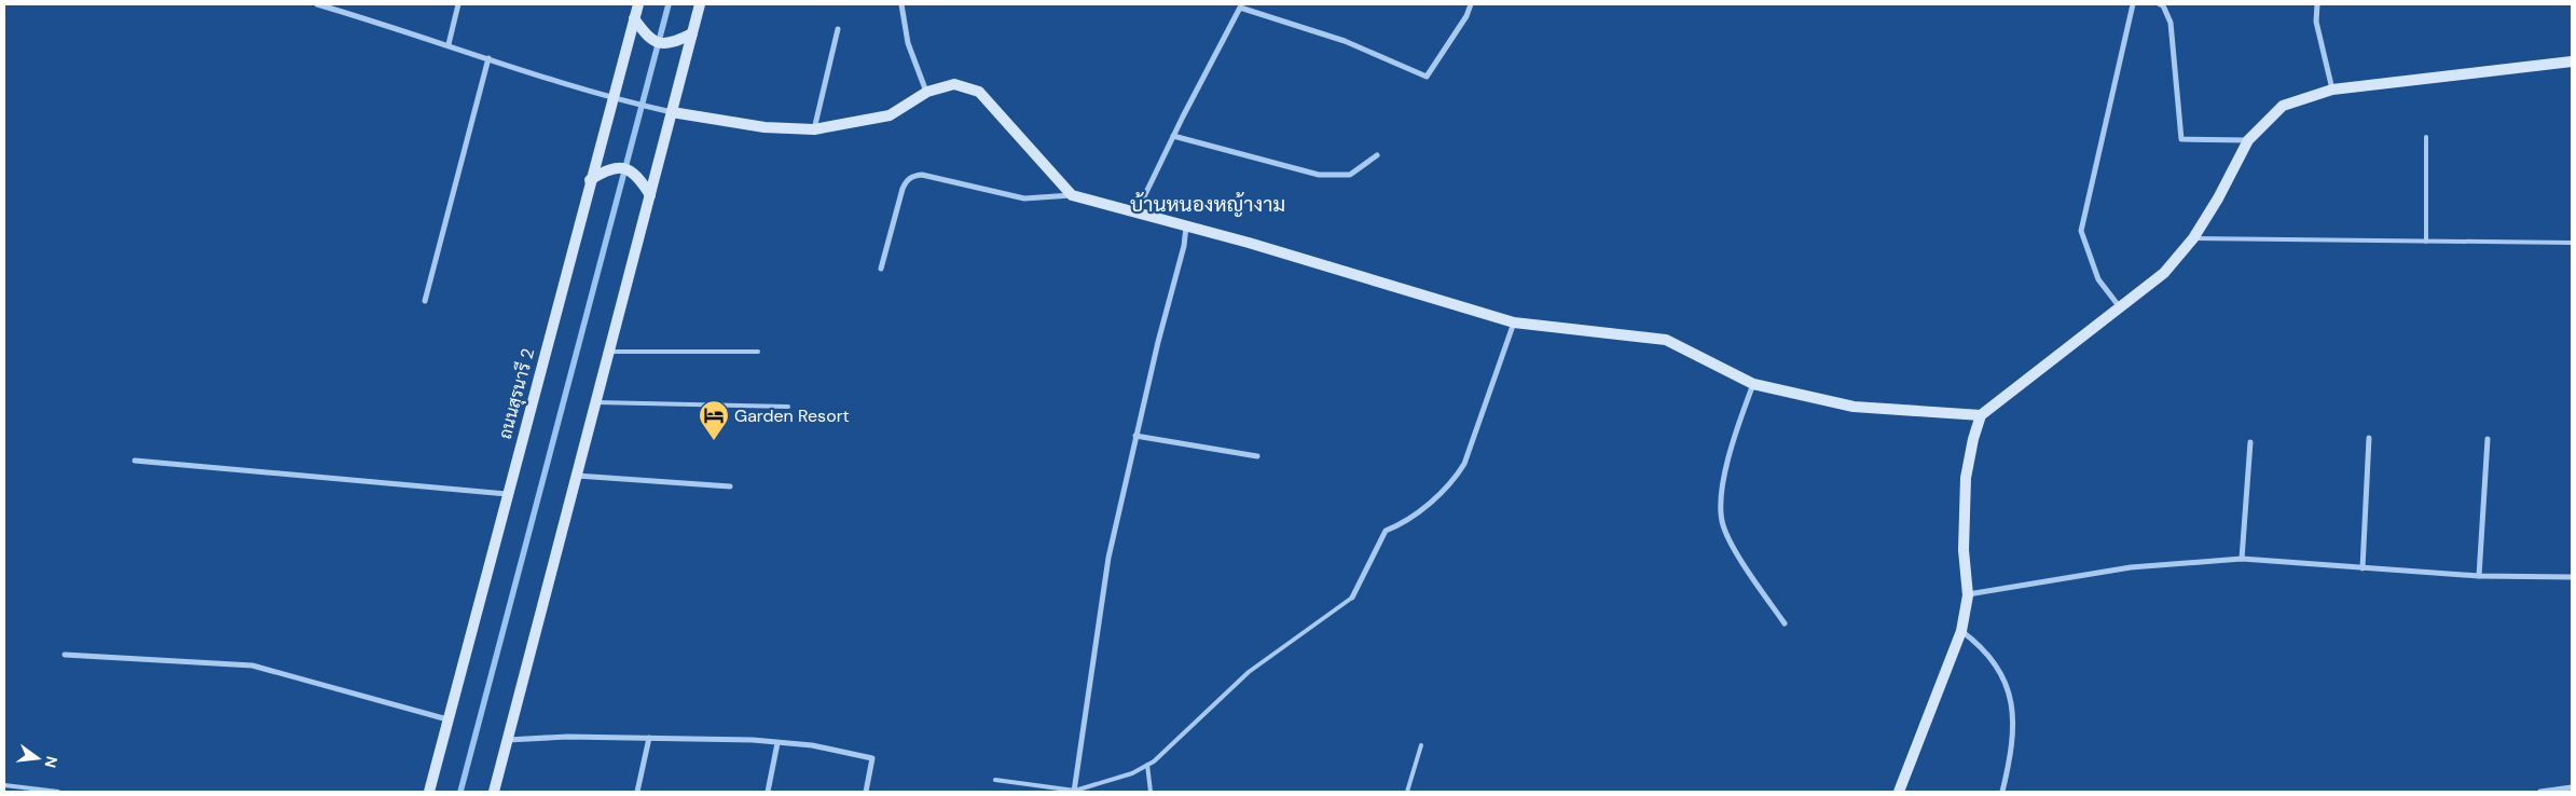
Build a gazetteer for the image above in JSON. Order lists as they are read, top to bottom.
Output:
{
  "streets": {
    "street": ["ถนนสุรนารี 2"]
  },
  "districts": ["บ้านหนองหญ้างาม"],
  "places": {
    "hotel": ["Garden Resort"]
  },
  "north": "right"
}
